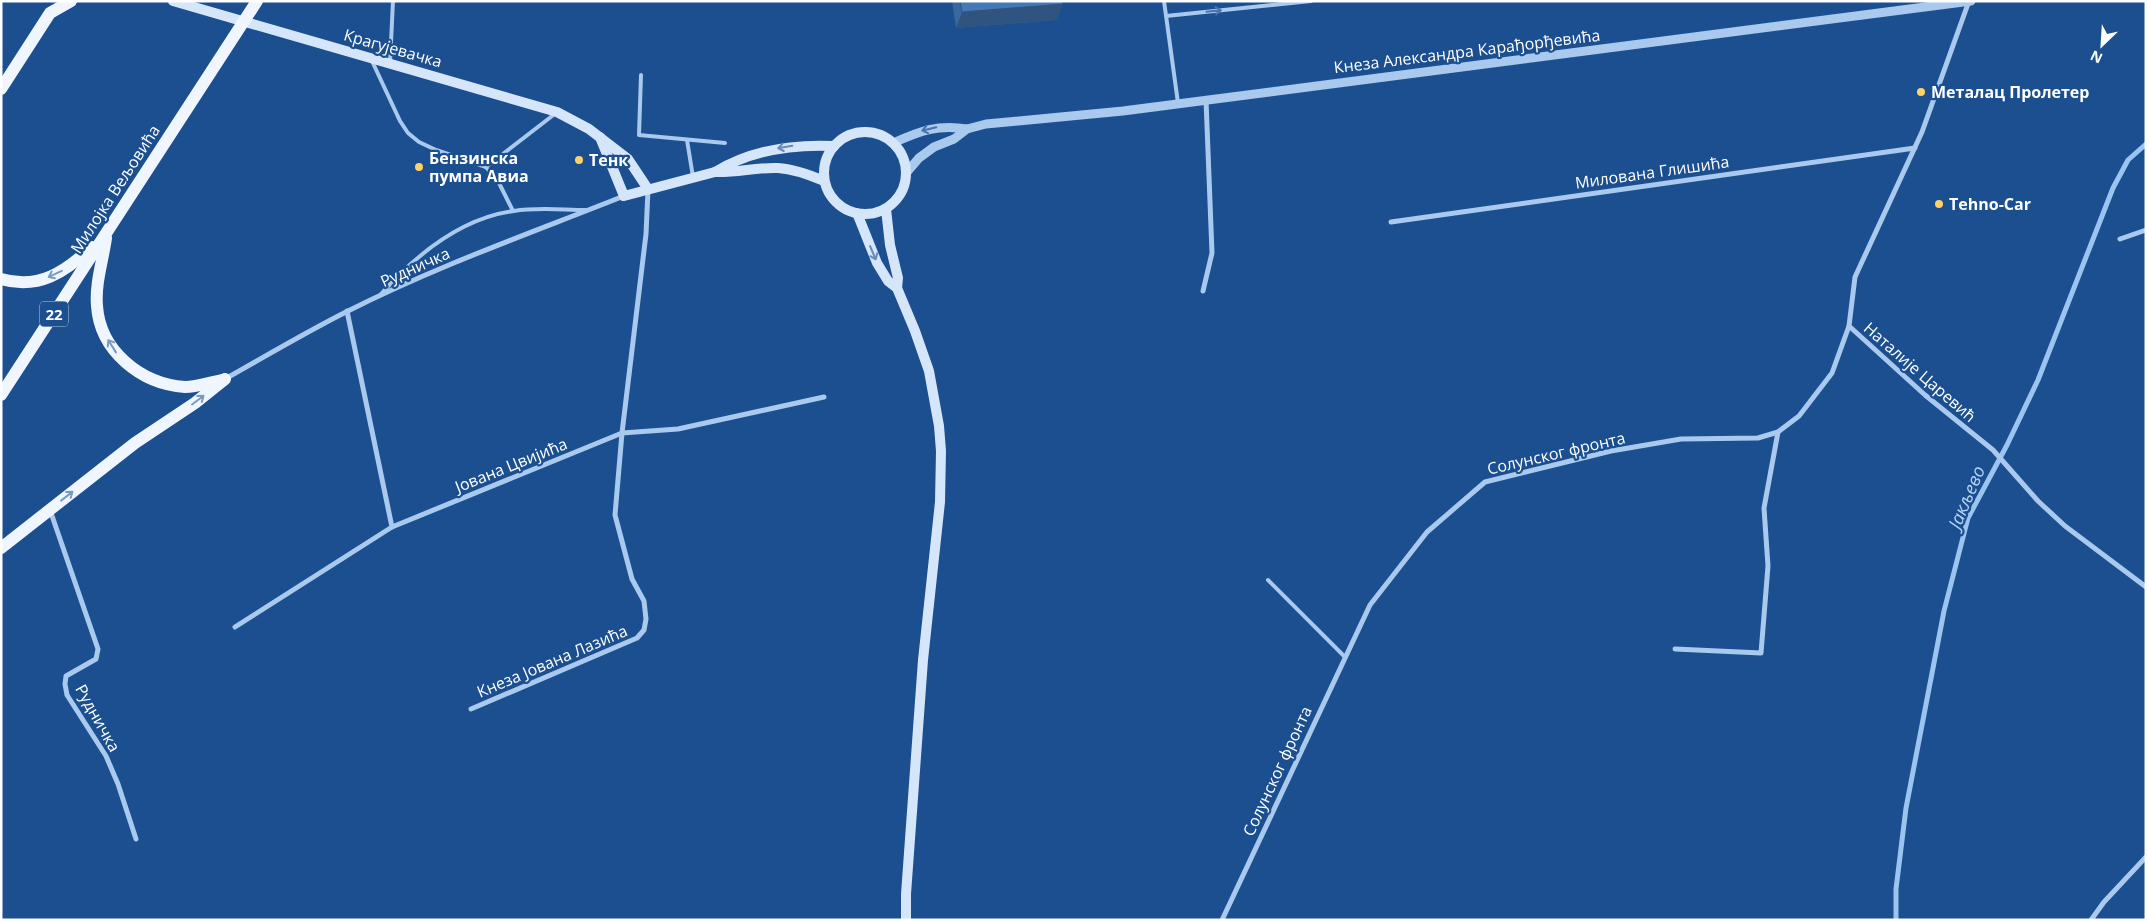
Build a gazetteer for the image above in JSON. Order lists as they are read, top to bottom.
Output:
{
  "streets": {
    "main road": ["Крагујевачка", "Милојка Вељовића", "22"],
    "street": [
      "Кнеза Александра Карађорђевића",
      "Милована Глишића",
      "Рудничка",
      "Наталије Царевић",
      "Солунског фронта",
      "Јована Цвијића",
      "Кнеза Јована Лазића"
    ]
  },
  "crossings": [
    ["Крагујевачка", "Кнеза Јована Лазића"],
    ["Кнеза Александра Карађорђевића", "Наталије Царевић"],
    ["Милована Глишића", "Наталије Царевић"],
    ["Наталије Царевић", "Солунског фронта"],
    ["Јована Цвијића", "Кнеза Јована Лазића"]
  ],
  "water": ["Јакљево"],
  "places": [
    "Металац Пролетер",
    "Тенк",
    "Бензинска пумпа Авиа",
    "Tehno-Car"
  ],
  "north": "bottom left"
}
